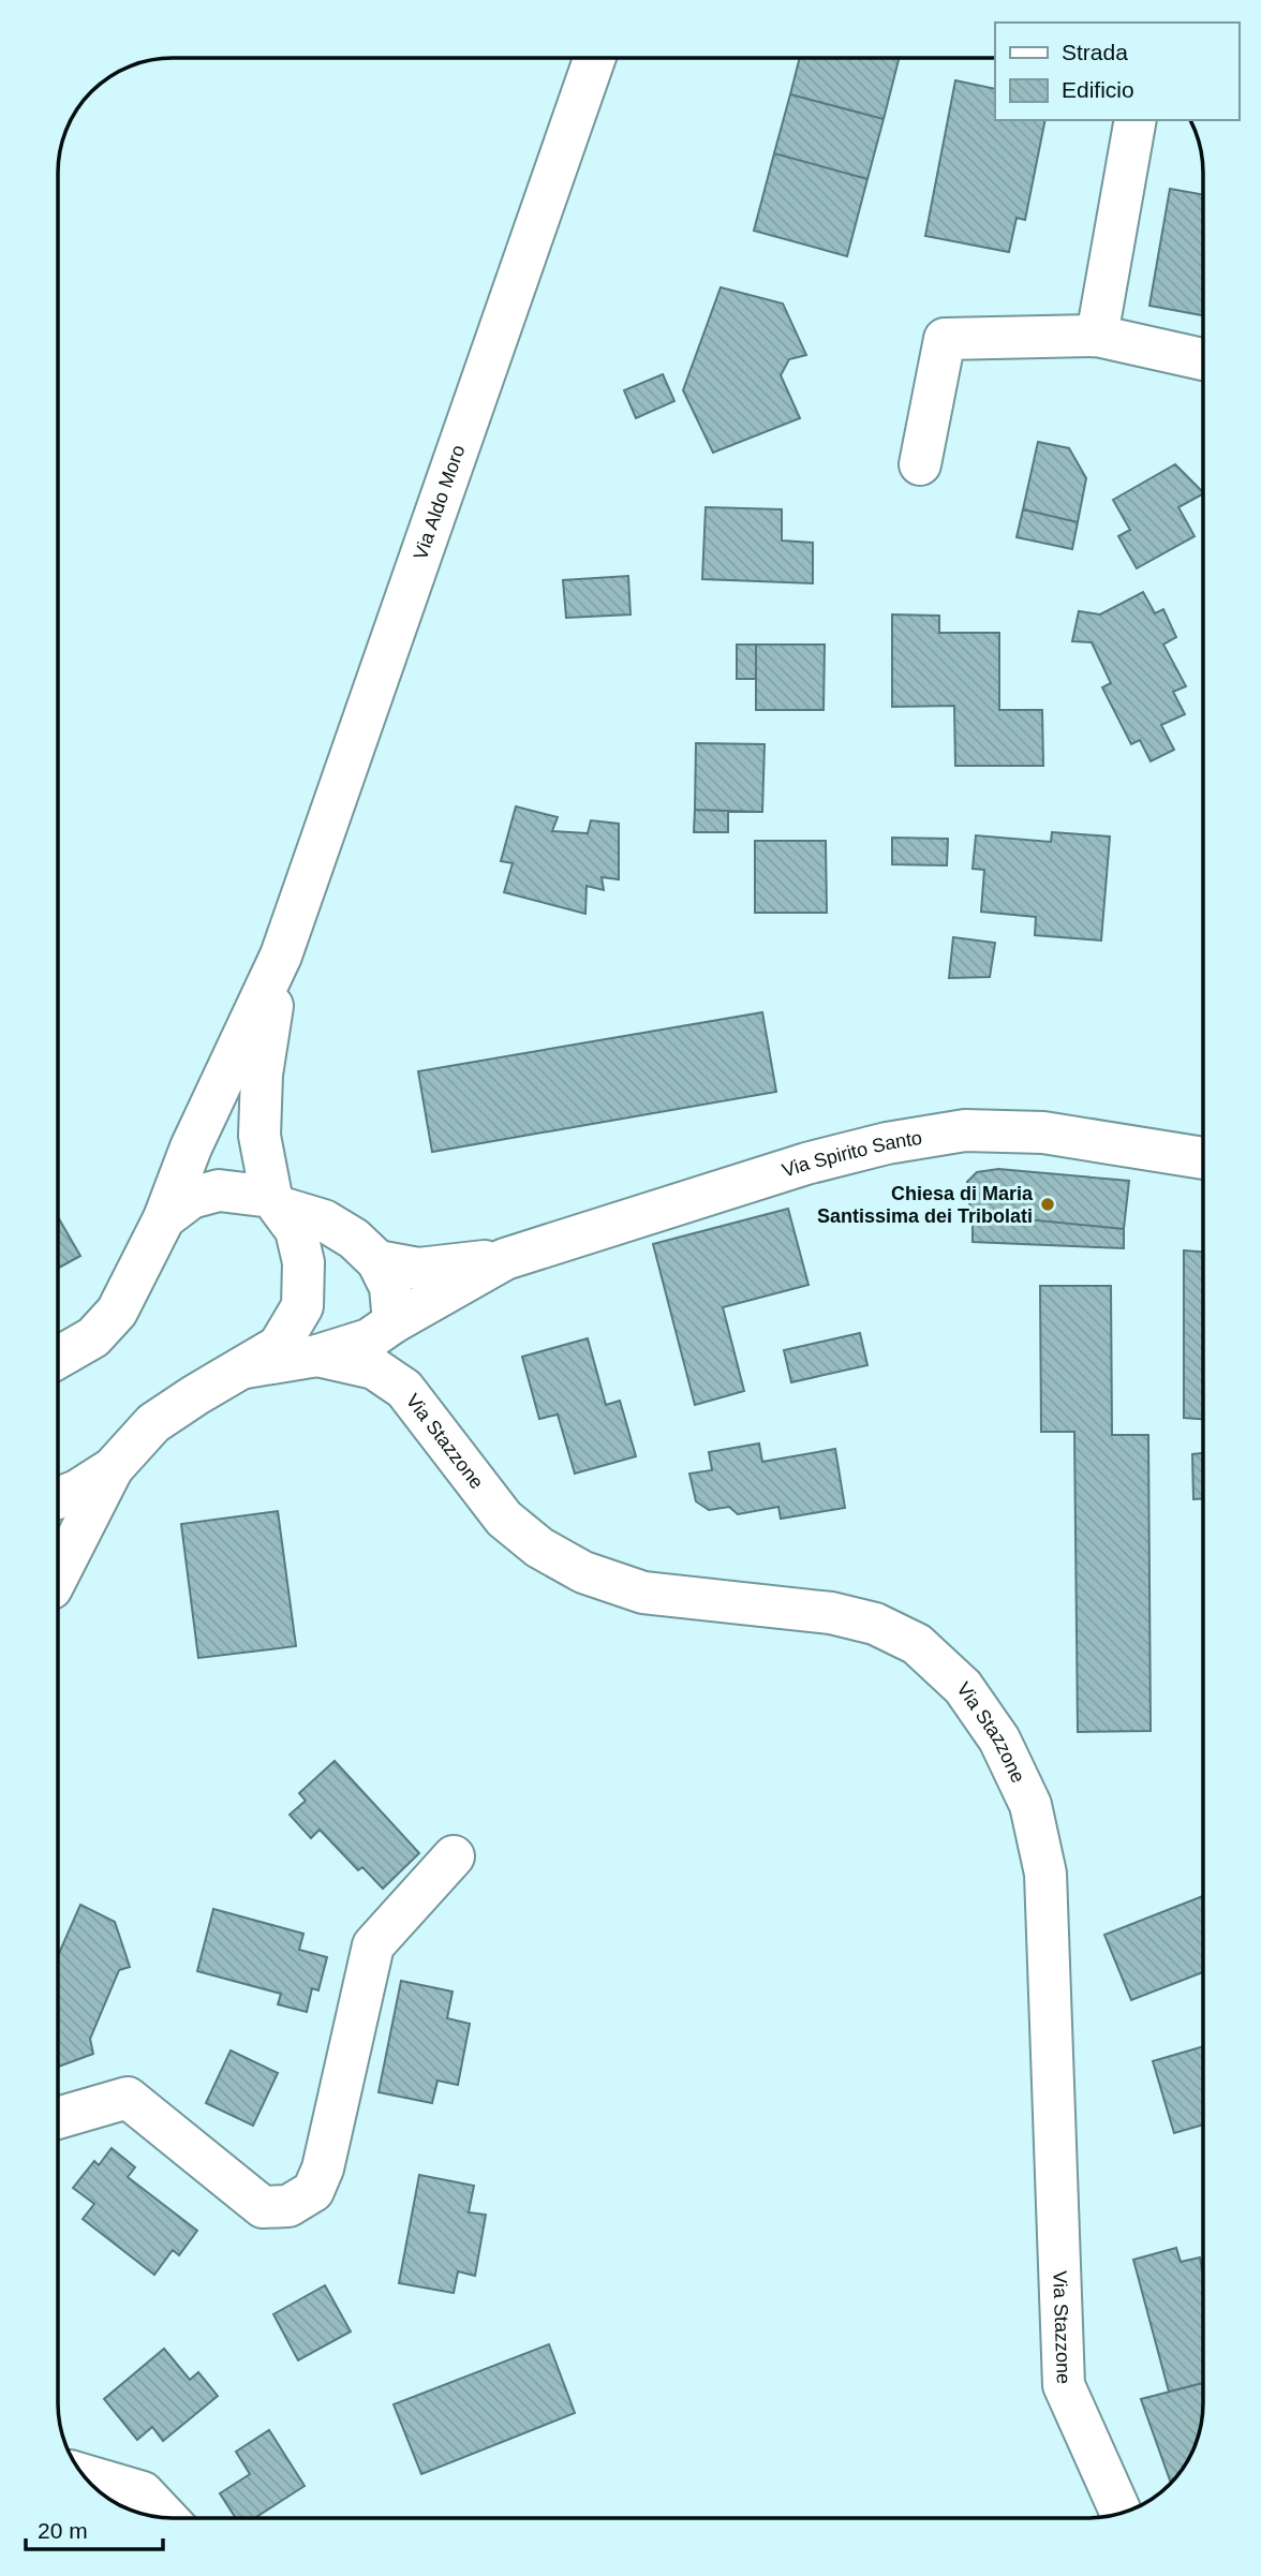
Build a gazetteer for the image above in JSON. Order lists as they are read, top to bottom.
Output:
{
  "streets": {
    "street": ["Via Aldo Moro", "Via Spirito Santo", "Via Stazzone"]
  },
  "places": ["Chiesa di Maria Santissima dei Tribolati"],
  "legend": ["Strada", "Edificio"],
  "scale_bar": "20 m"
}
